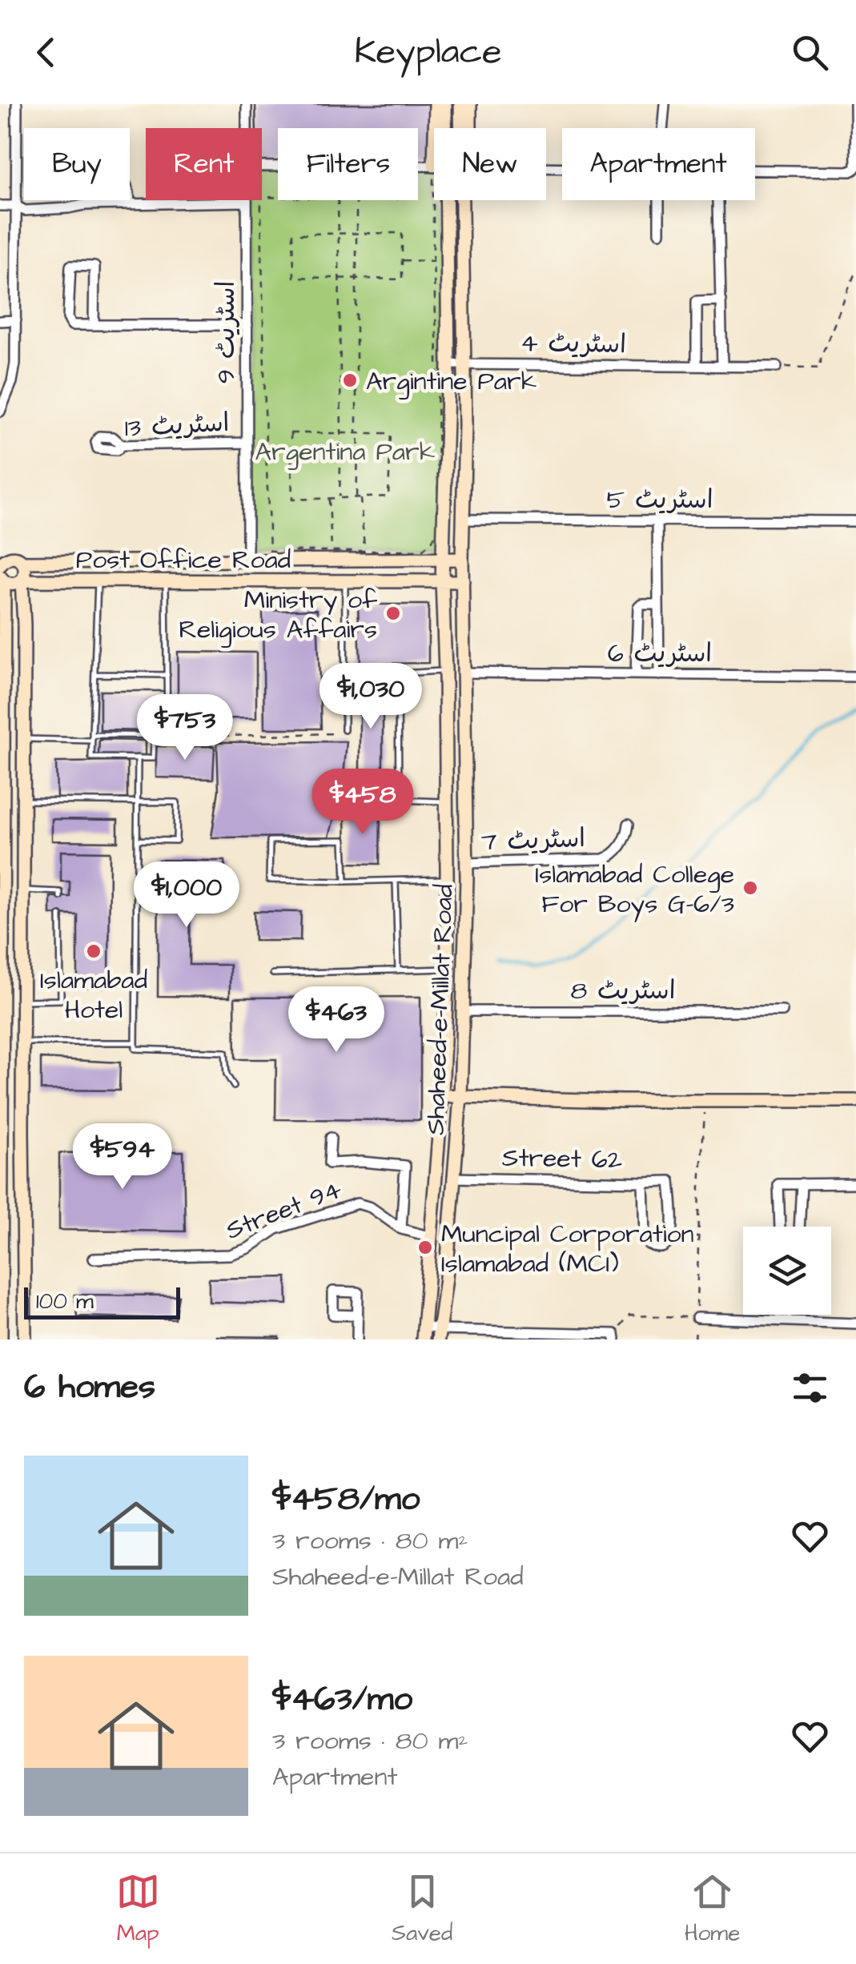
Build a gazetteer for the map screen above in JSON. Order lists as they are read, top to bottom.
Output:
{
  "streets": {
    "street": [
      "اسٹریٹ 9",
      "اسٹریٹ 4",
      "اسٹریٹ 13",
      "اسٹریٹ 5",
      "Post Office Road",
      "اسٹریٹ 6",
      "اسٹریٹ 7",
      "اسٹریٹ 8",
      "Shaheed-e-Millat Road",
      "Street 62",
      "Street 94"
    ]
  },
  "crossings": [
    ["اسٹریٹ 9", "اسٹریٹ 13"],
    ["اسٹریٹ 9", "Post Office Road"],
    ["اسٹریٹ 4", "Shaheed-e-Millat Road"],
    ["اسٹریٹ 5", "Shaheed-e-Millat Road"],
    ["Post Office Road", "Shaheed-e-Millat Road"],
    ["اسٹریٹ 6", "Shaheed-e-Millat Road"],
    ["اسٹریٹ 7", "Shaheed-e-Millat Road"],
    ["اسٹریٹ 8", "Shaheed-e-Millat Road"],
    ["Shaheed-e-Millat Road", "Street 62"],
    ["Shaheed-e-Millat Road", "Street 94"]
  ],
  "parks": ["Argentina Park"],
  "places": [
    "Argintine Park",
    "Ministry of Religious Affairs",
    "Islamabad College For Boys G-6/3",
    "Islamabad Hotel",
    "Muncipal Corporation Islamabad (MCI)"
  ],
  "scale_bar": "100 m",
  "page": {
    "header": "Keyplace",
    "chip": [
      "Buy",
      "Rent",
      "Filters",
      "New",
      "Apartment"
    ],
    "price": [
      "$1,030",
      "$753",
      "$458",
      "$1,000",
      "$463",
      "$594"
    ],
    "scale": "100 m",
    "heading": "6 homes",
    "list": [
      {
        "name": "$458/mo",
        "note": "3 rooms · 80 m² · Shaheed-e-Millat Road"
      },
      {
        "name": "$463/mo",
        "note": "3 rooms · 80 m² · Apartment"
      }
    ],
    "tabs": ["Map", "Saved", "Home"]
  }
}
